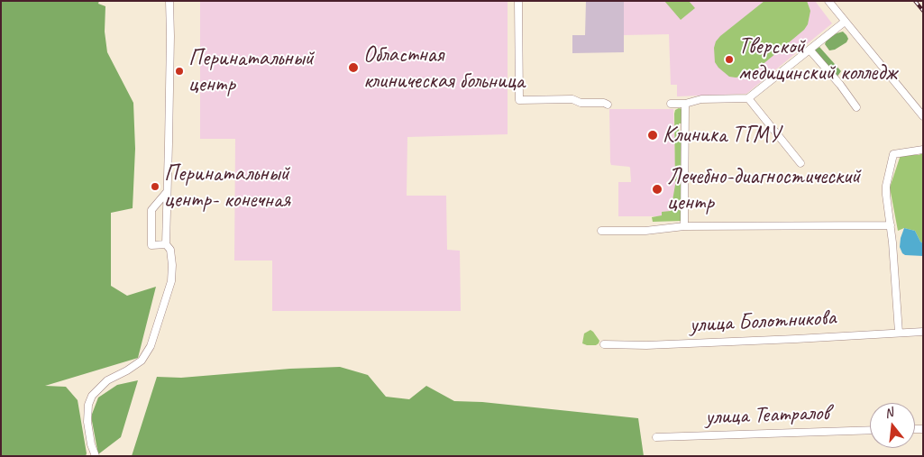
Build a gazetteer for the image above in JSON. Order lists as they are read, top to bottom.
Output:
{
  "streets": {
    "street": ["улица Болотникова", "улица Театралов"]
  },
  "places": [
    "Тверской медицинский колледж",
    "Областная клиническая больница",
    "Перинатальный центр",
    "Клиника ТГМУ",
    "Перинатальный центр- конечная",
    "Лечебно-диагностический центр"
  ],
  "north": "top"
}
